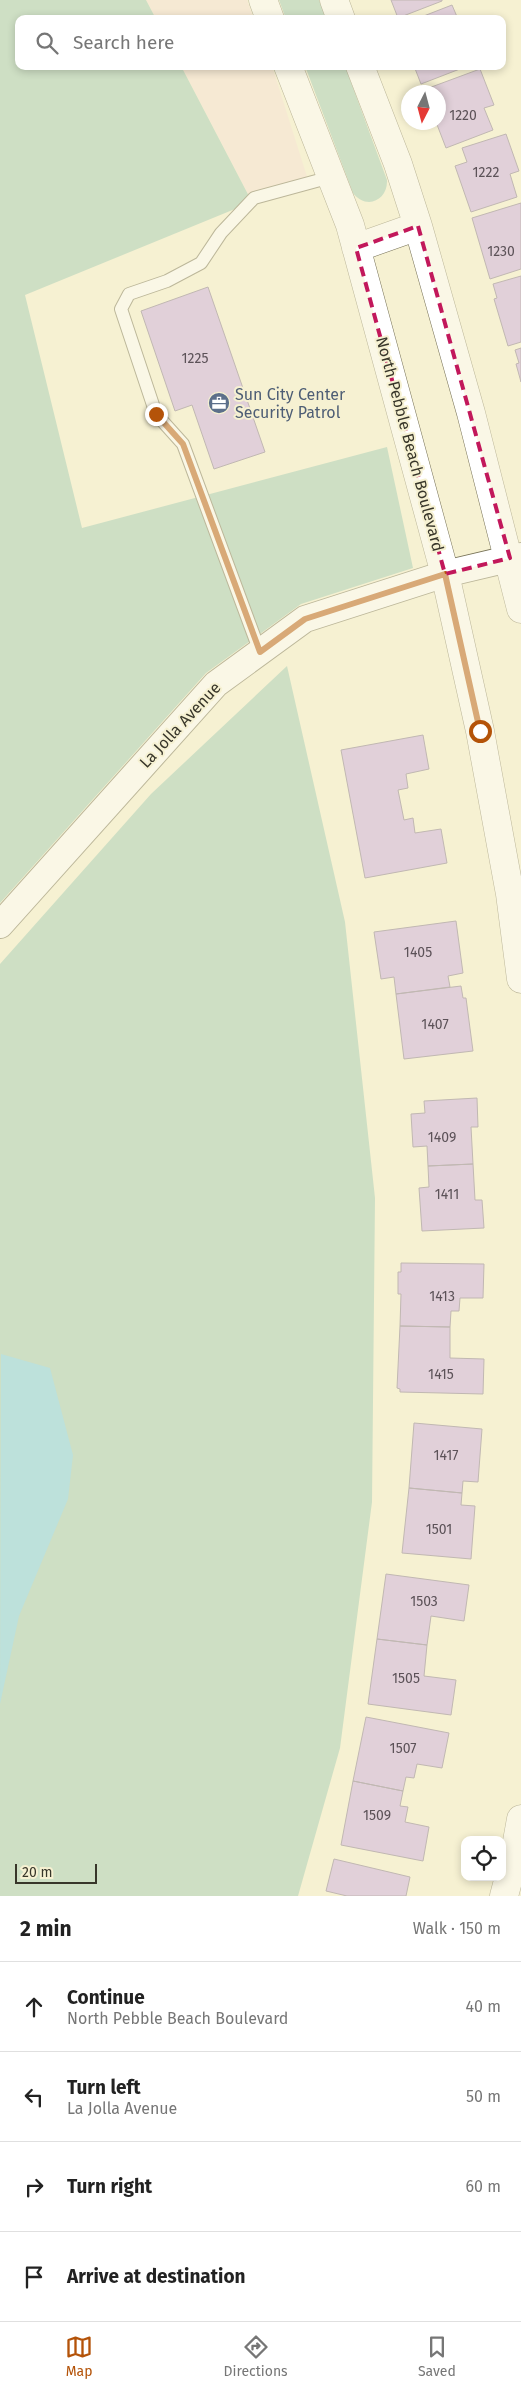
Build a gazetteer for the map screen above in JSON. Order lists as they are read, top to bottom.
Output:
{
  "streets": {
    "street": ["North Pebble Beach Boulevard", "La Jolla Avenue"]
  },
  "crossings": [
    ["North Pebble Beach Boulevard", "La Jolla Avenue"]
  ],
  "places": {
    "office": ["Sun City Center Security Patrol"]
  },
  "house_numbers": [
    "1220",
    "1222",
    "1230",
    "1225",
    "1405",
    "1407",
    "1409",
    "1411",
    "1413",
    "1415",
    "1417",
    "1501",
    "1503",
    "1505",
    "1507",
    "1509"
  ],
  "scale_bar": "20 m",
  "north": "bottom",
  "page": {
    "search": "Search here",
    "scale": "20 m",
    "heading": ["2 min", "Walk · 150 m"],
    "list": [
      ["Continue", "North Pebble Beach Boulevard", "40 m"],
      ["Turn left", "La Jolla Avenue", "50 m"],
      ["Turn right", "60 m"],
      "Arrive at destination"
    ],
    "nav": ["Map", "Directions", "Saved"]
  }
}
